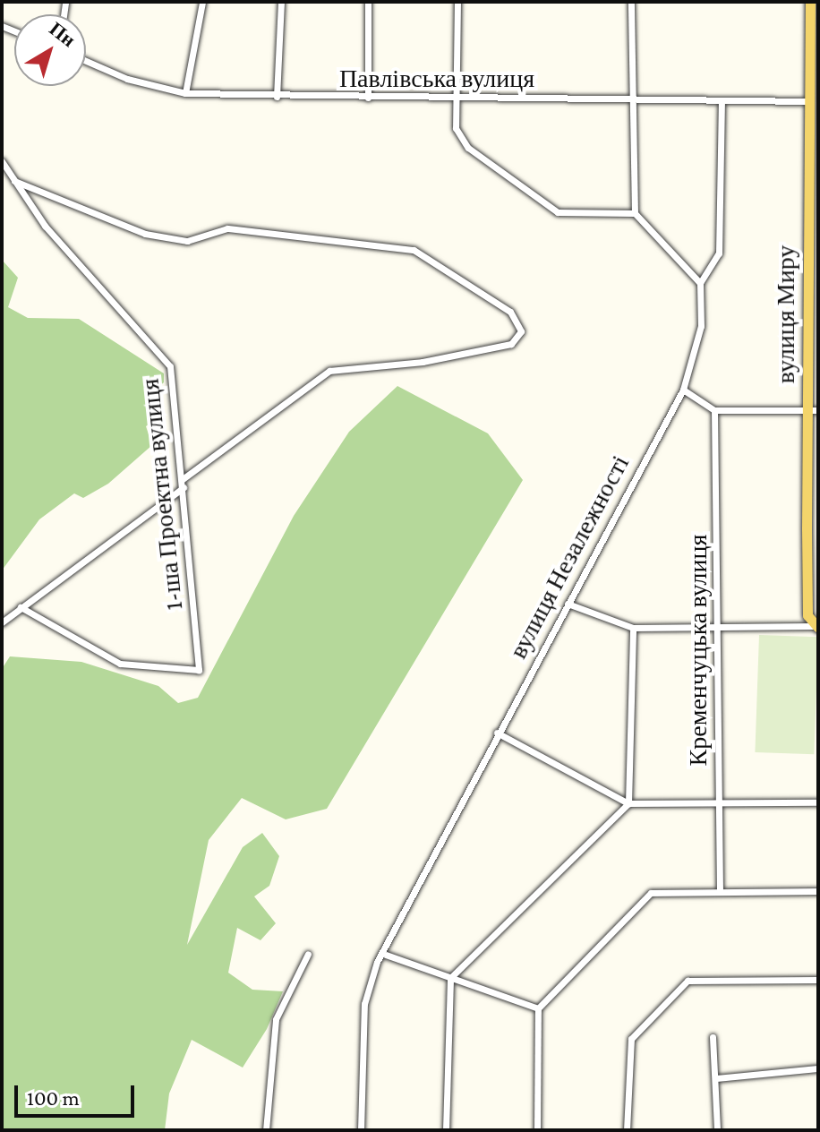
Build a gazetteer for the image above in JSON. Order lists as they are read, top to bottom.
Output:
{
  "streets": {
    "main road": ["вулиця Миру"],
    "street": [
      "Павлівська вулиця",
      "1-ша Проектна вулиця",
      "вулиця Незалежності",
      "Кременчуцька вулиця"
    ]
  },
  "crossings": [
    ["Павлівська вулиця", "вулиця Миру"]
  ],
  "scale_bar": "100 m",
  "north": "top right"
}
